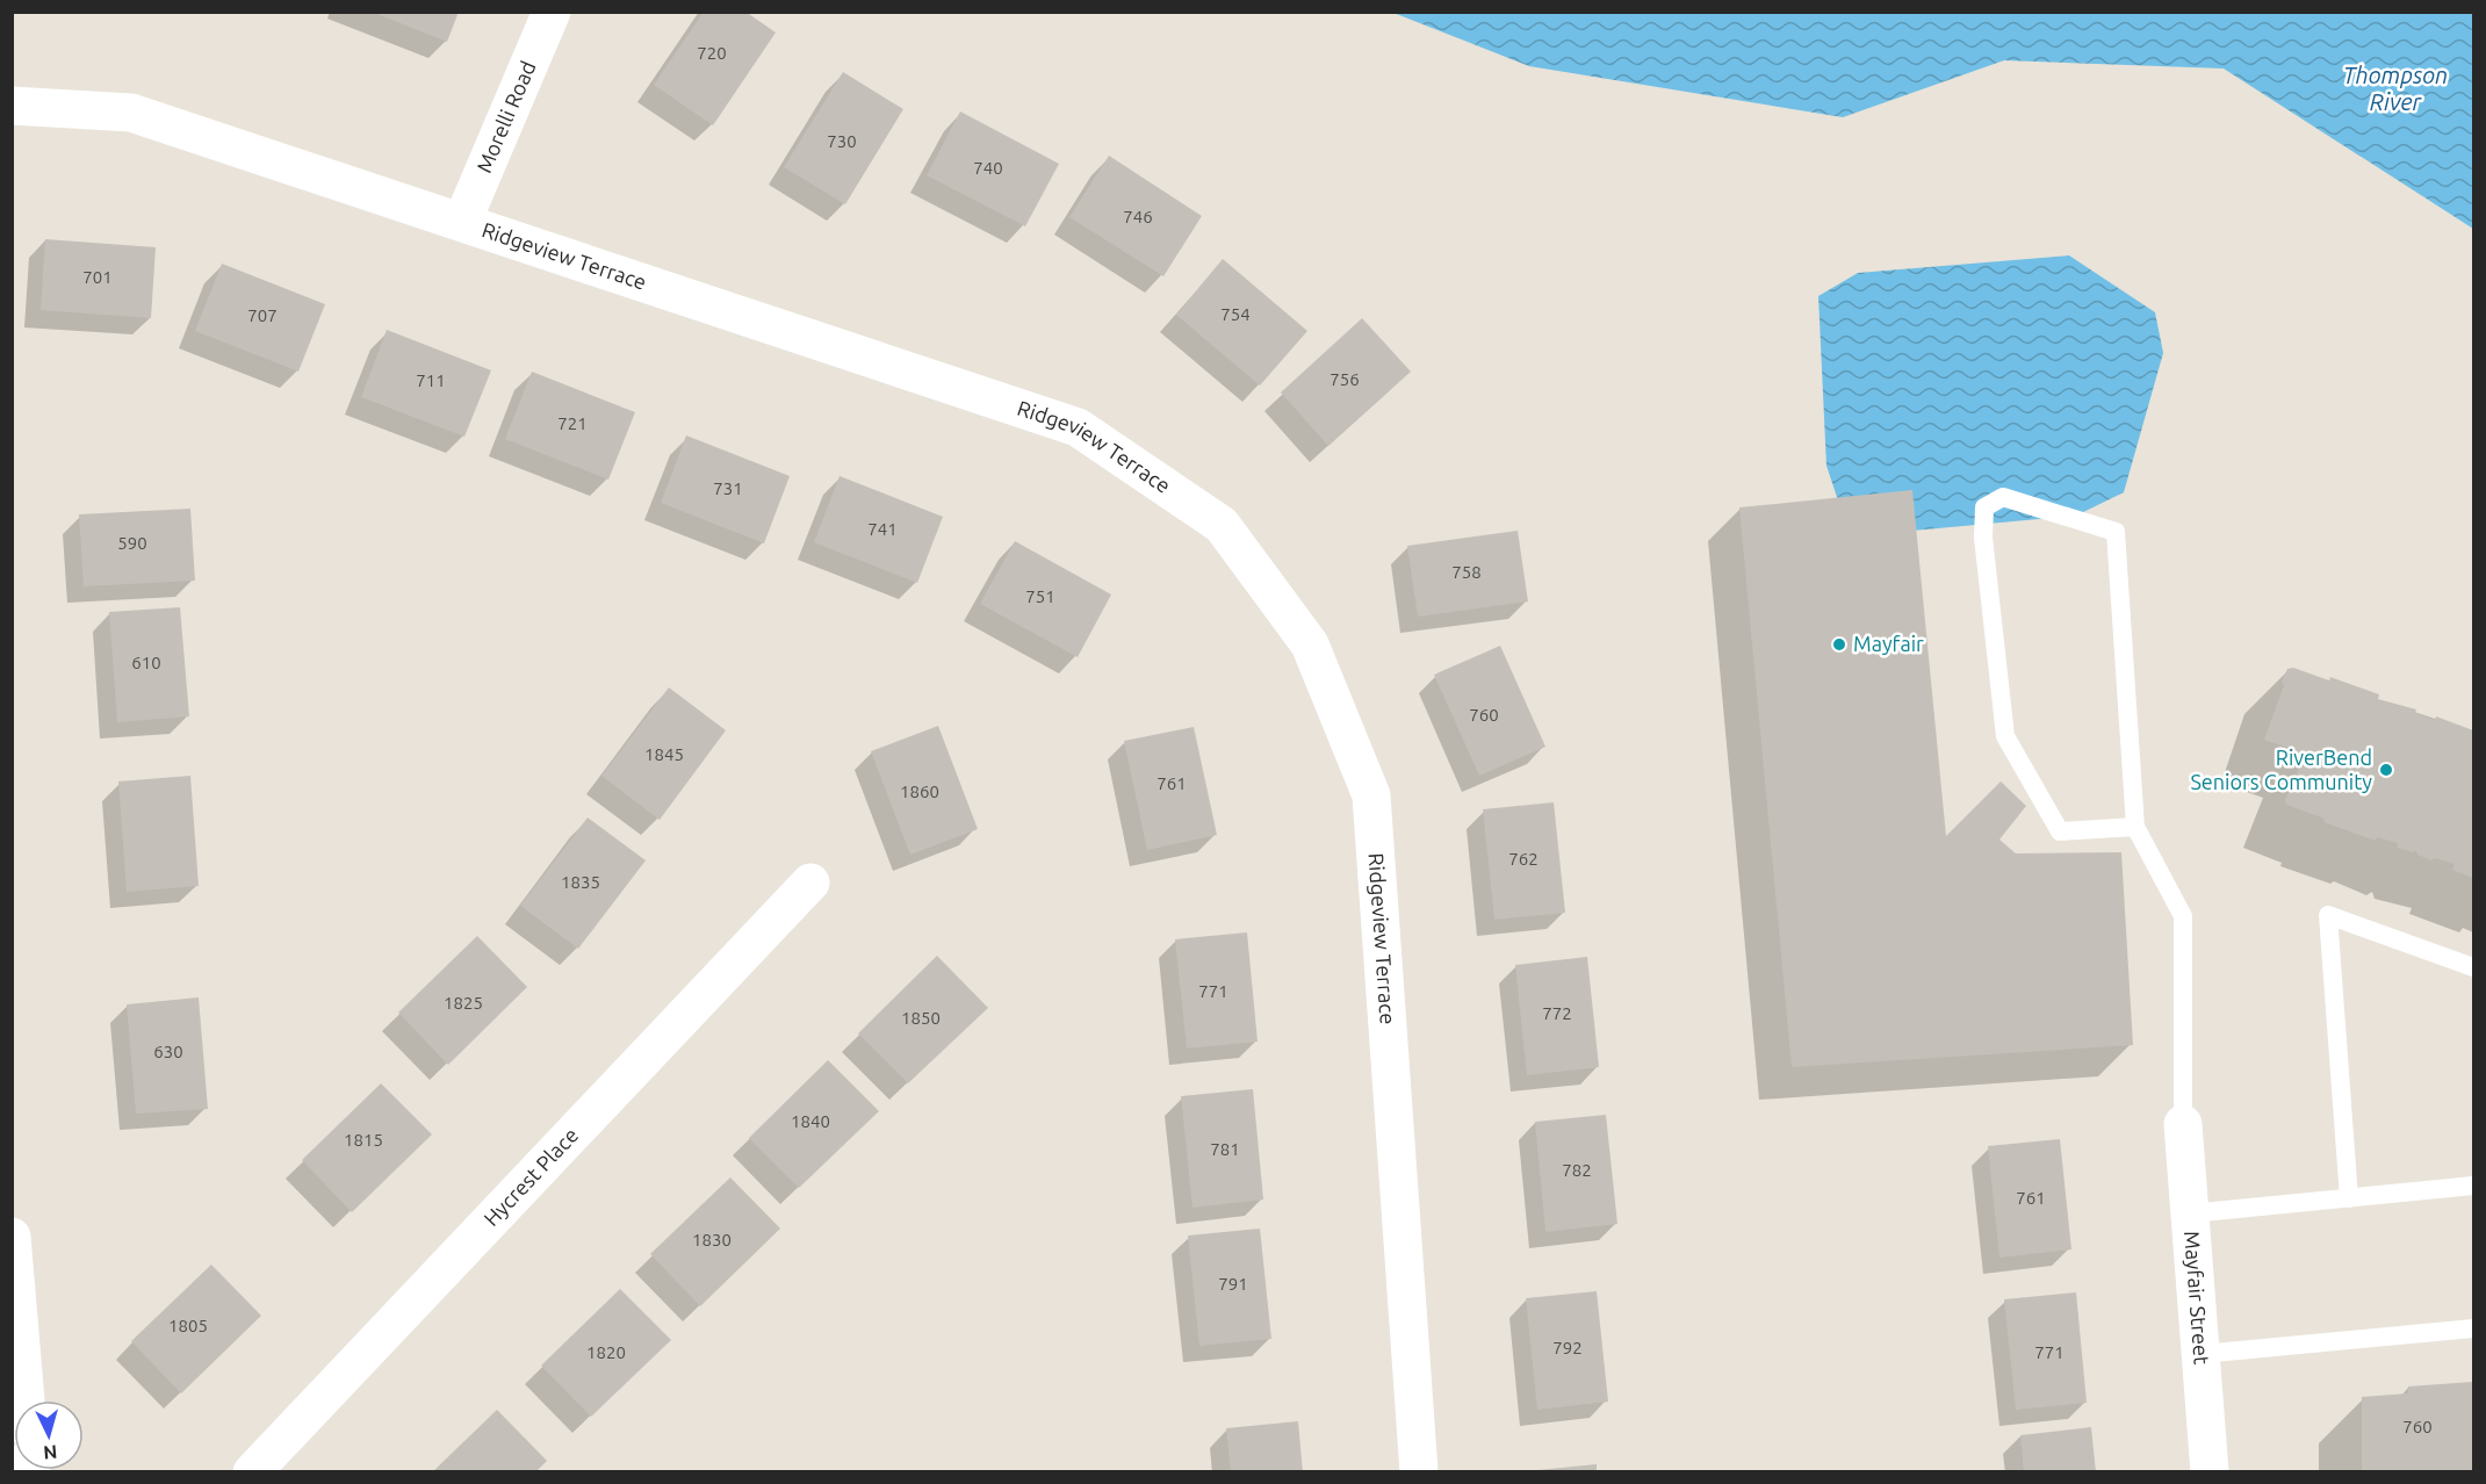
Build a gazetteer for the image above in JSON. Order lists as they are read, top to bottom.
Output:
{
  "streets": {
    "street": [
      "Morelli Road",
      "Ridgeview Terrace",
      "Hycrest Place",
      "Mayfair Street"
    ]
  },
  "crossings": [
    ["Morelli Road", "Ridgeview Terrace"]
  ],
  "water": ["Thompson River"],
  "places": ["Mayfair", "RiverBend Seniors Community"],
  "house_numbers": [
    "720",
    "730",
    "740",
    "746",
    "701",
    "754",
    "707",
    "756",
    "711",
    "721",
    "731",
    "741",
    "590",
    "758",
    "751",
    "610",
    "760",
    "1845",
    "761",
    "1860",
    "762",
    "1835",
    "771",
    "1825",
    "772",
    "1850",
    "630",
    "1840",
    "1815",
    "781",
    "782",
    "761",
    "1830",
    "791",
    "1805",
    "792",
    "1820",
    "771",
    "760"
  ],
  "north": "bottom"
}
